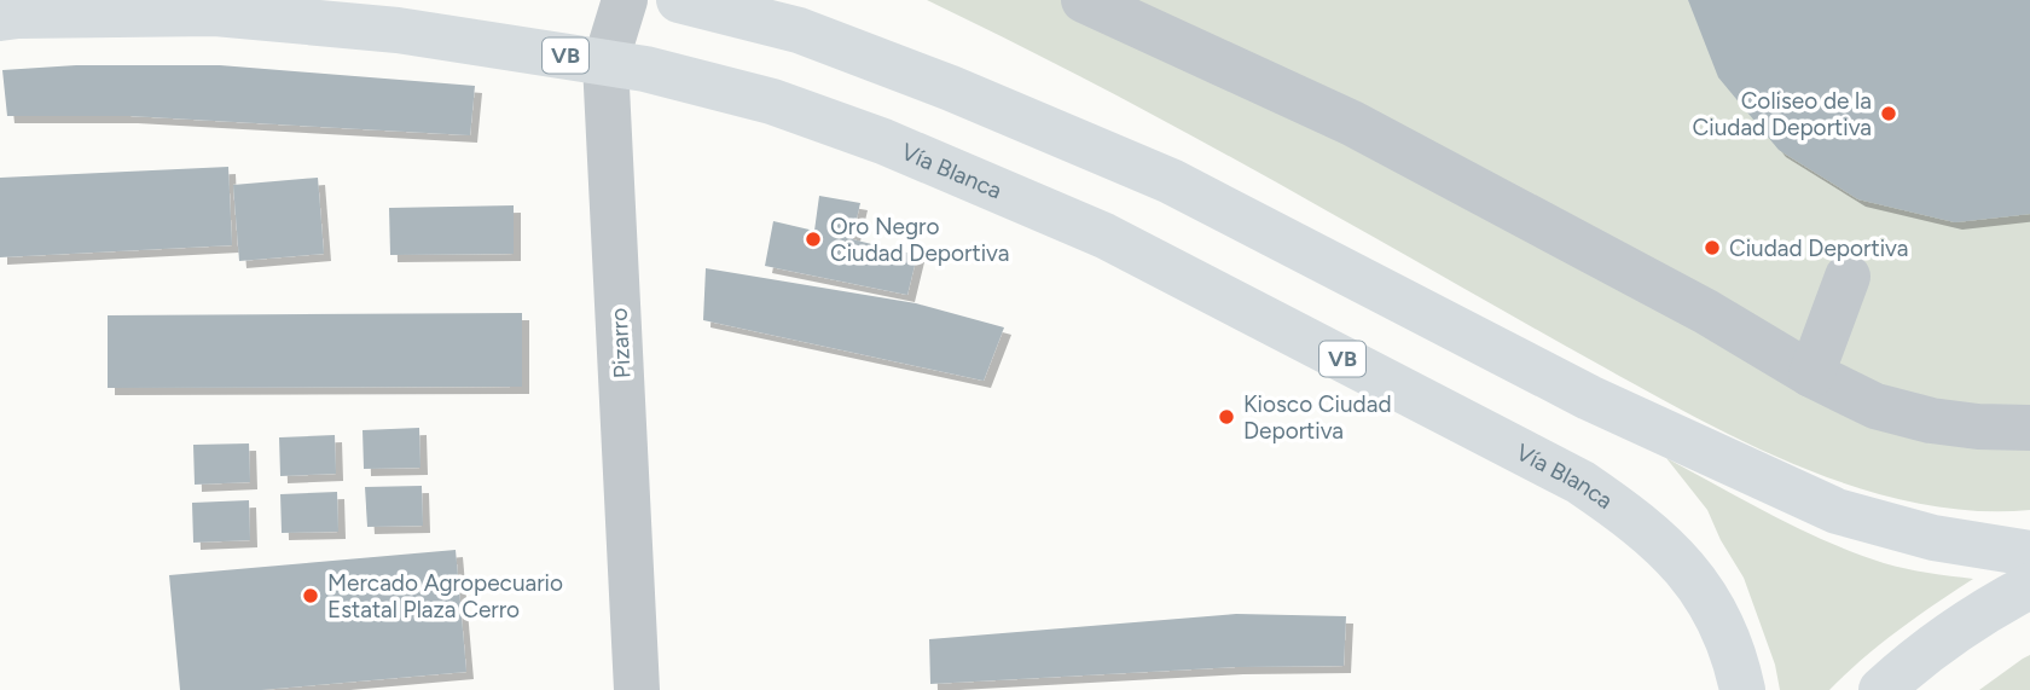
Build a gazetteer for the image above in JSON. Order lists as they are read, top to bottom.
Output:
{
  "streets": {
    "main road": ["VB", "Vía Blanca"],
    "street": ["Pizarro"]
  },
  "crossings": [
    ["Vía Blanca", "Pizarro"]
  ],
  "places": [
    "Coliseo de la Ciudad Deportiva",
    "Oro Negro Ciudad Deportiva",
    "Ciudad Deportiva",
    "Kiosco Ciudad Deportiva",
    "Mercado Agropecuario Estatal Plaza Cerro"
  ]
}
